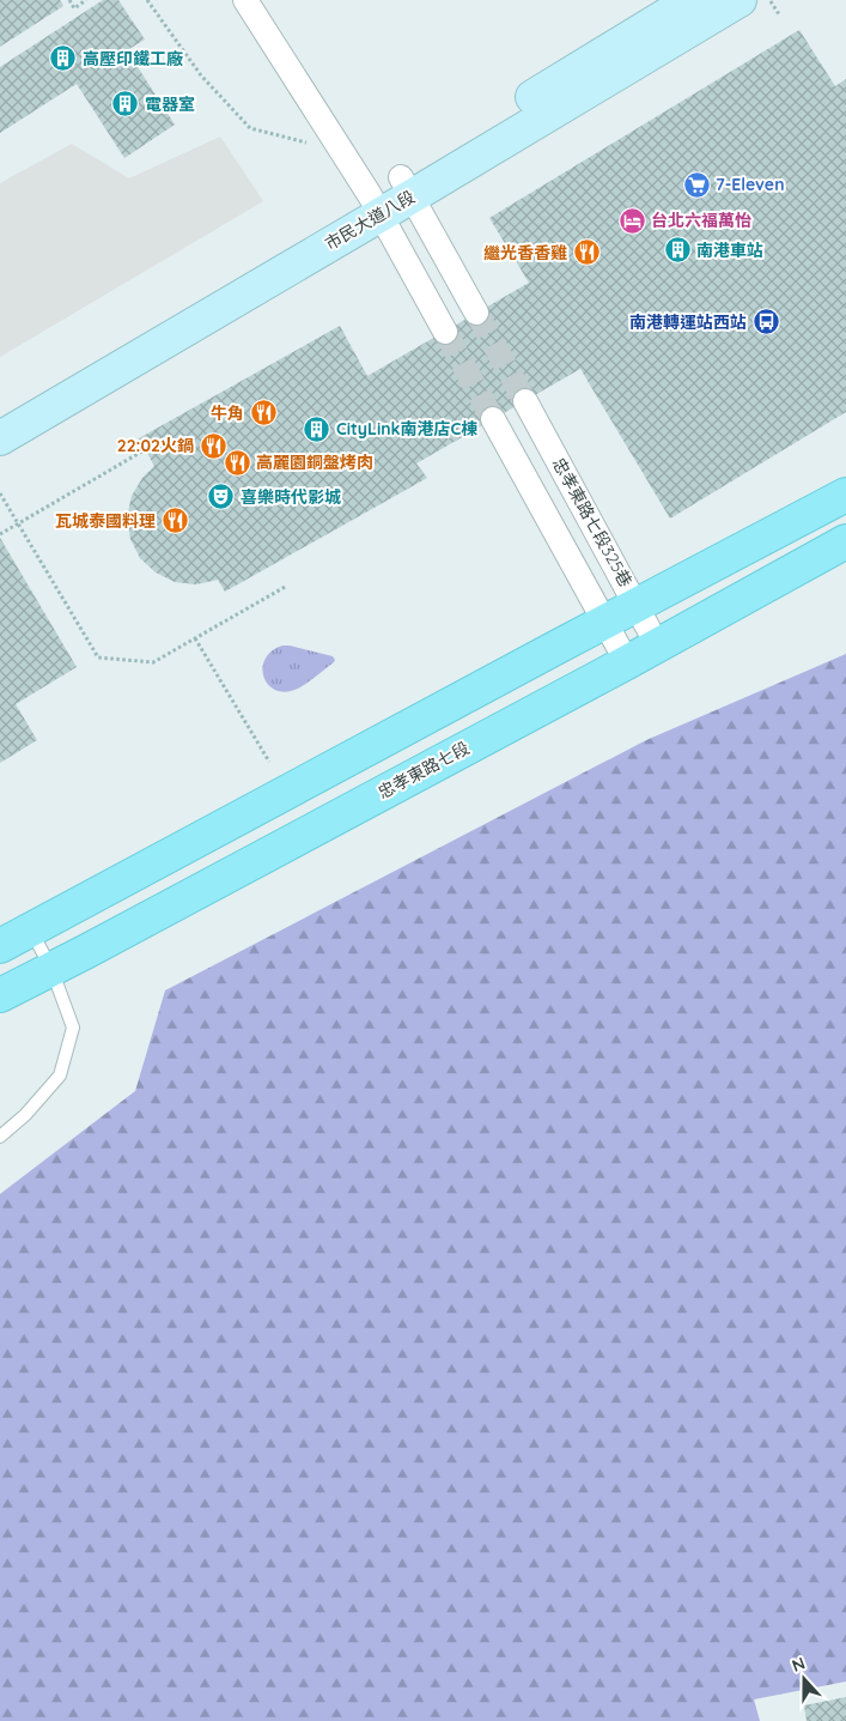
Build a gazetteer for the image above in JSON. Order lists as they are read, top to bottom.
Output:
{
  "streets": {
    "main road": ["忠孝東路七段"],
    "street": ["市民大道八段", "忠孝東路七段325巷"]
  },
  "crossings": [
    ["忠孝東路七段325巷", "忠孝東路七段"]
  ],
  "places": {
    "building": [
      "高壓印鐵工廠",
      "電器室",
      "南港車站",
      "CityLink南港店C棟"
    ],
    "supermarket": ["7-Eleven"],
    "hotel": ["台北六福萬怡"],
    "restaurant": [
      "繼光香香雞",
      "牛角",
      "22:02火鍋",
      "高麗園銅盤烤肉",
      "瓦城泰國料理"
    ],
    "bus stop": ["南港轉運站西站"],
    "theatre": ["喜樂時代影城"]
  },
  "north": "top"
}
